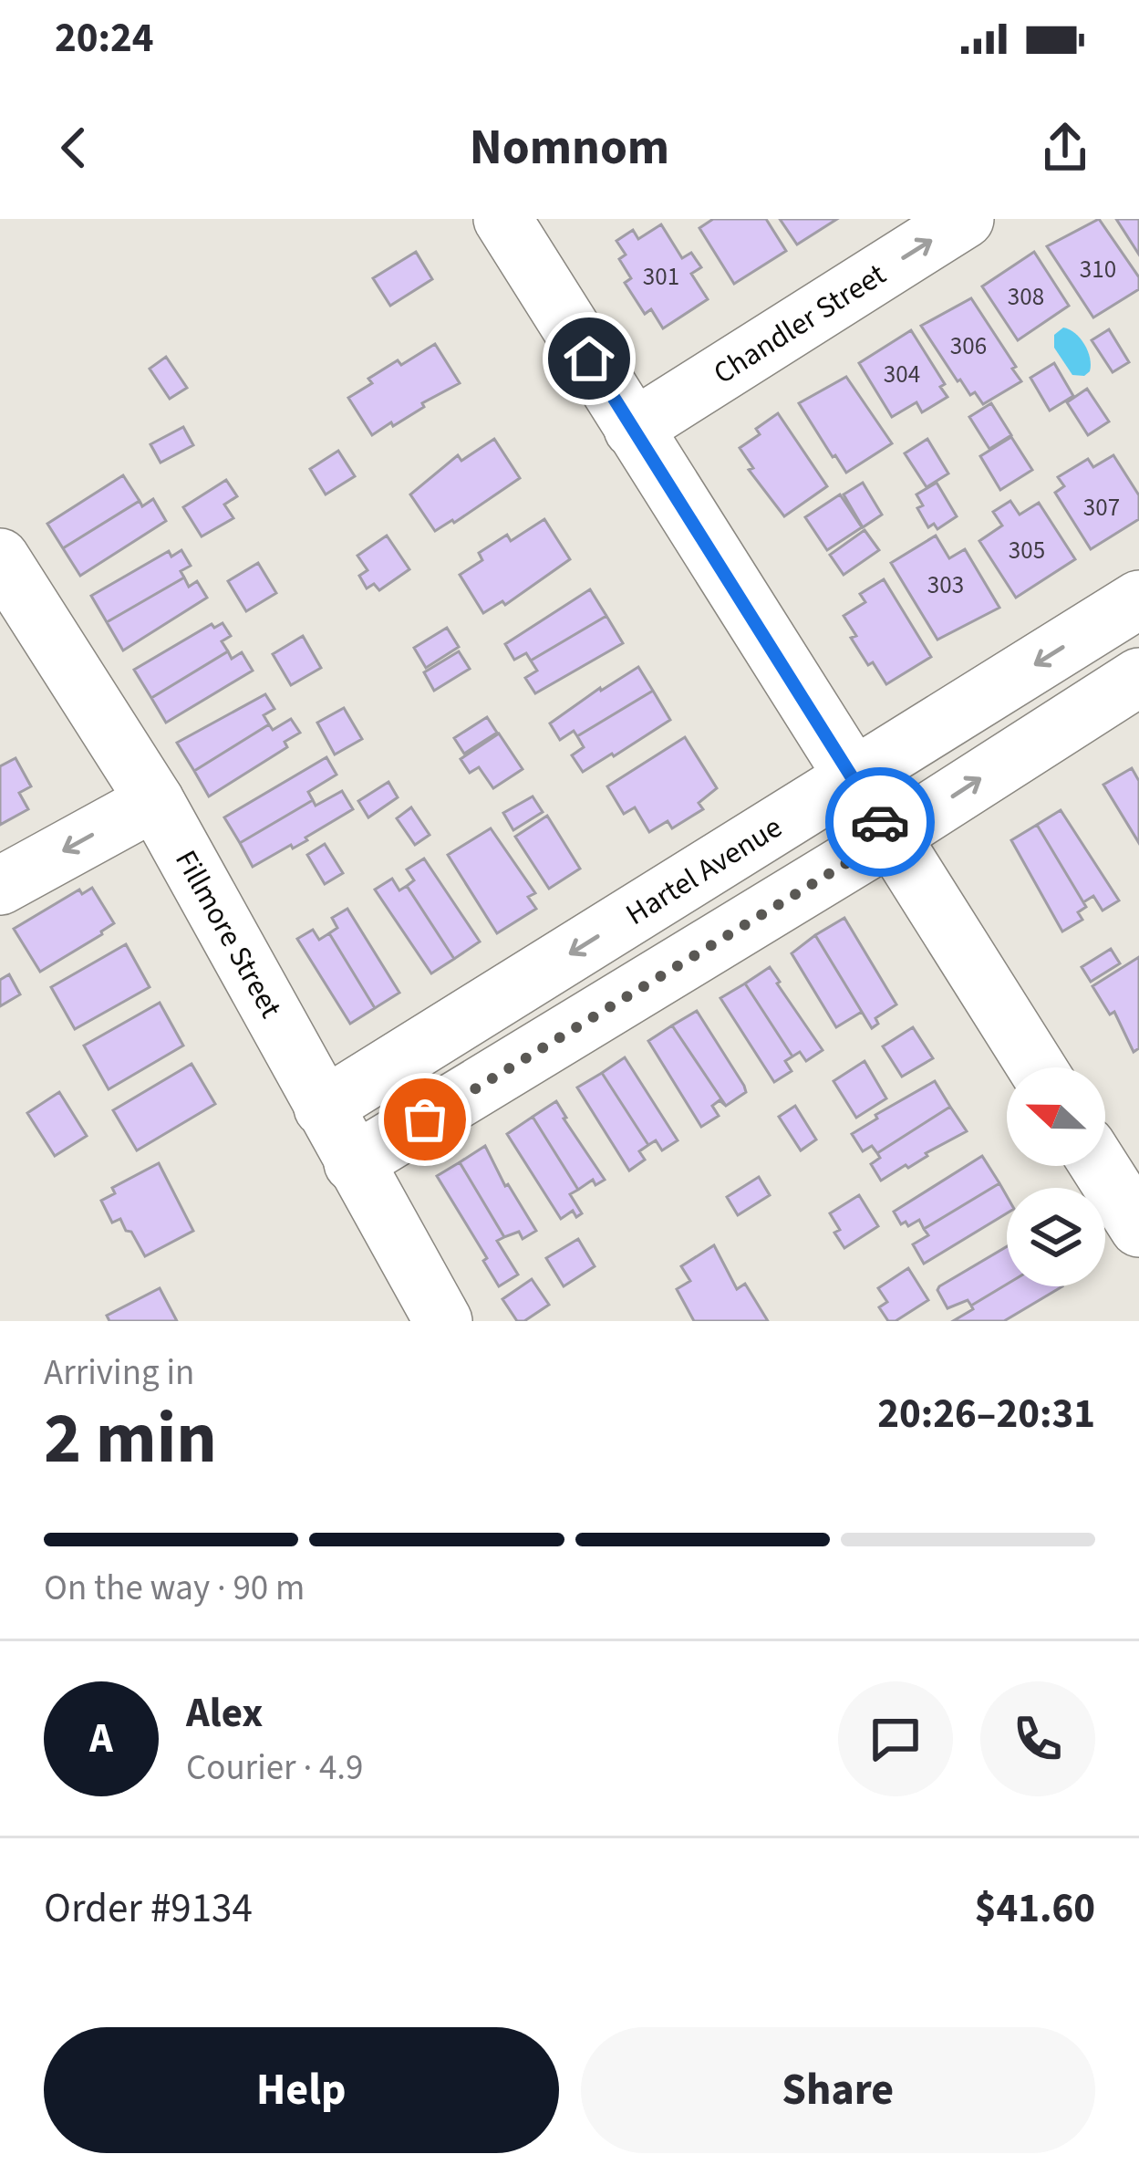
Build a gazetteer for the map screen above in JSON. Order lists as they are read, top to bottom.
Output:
{
  "streets": {
    "street": ["Chandler Street", "Hartel Avenue", "Fillmore Street"]
  },
  "crossings": [
    ["Hartel Avenue", "Fillmore Street"]
  ],
  "house_numbers": [
    "310",
    "301",
    "308",
    "306",
    "304",
    "307",
    "305",
    "303"
  ],
  "north": "left",
  "page": {
    "status": "20:24",
    "header": "Nomnom",
    "heading": ["2 min", "Arriving in", "20:26–20:31"],
    "panel": [
      "Alex",
      "Courier · 4.9",
      "Order #9134",
      "$41.60"
    ],
    "bar": "On the way · 90 m",
    "round": "A",
    "buttons": ["Help", "Share"]
  }
}
